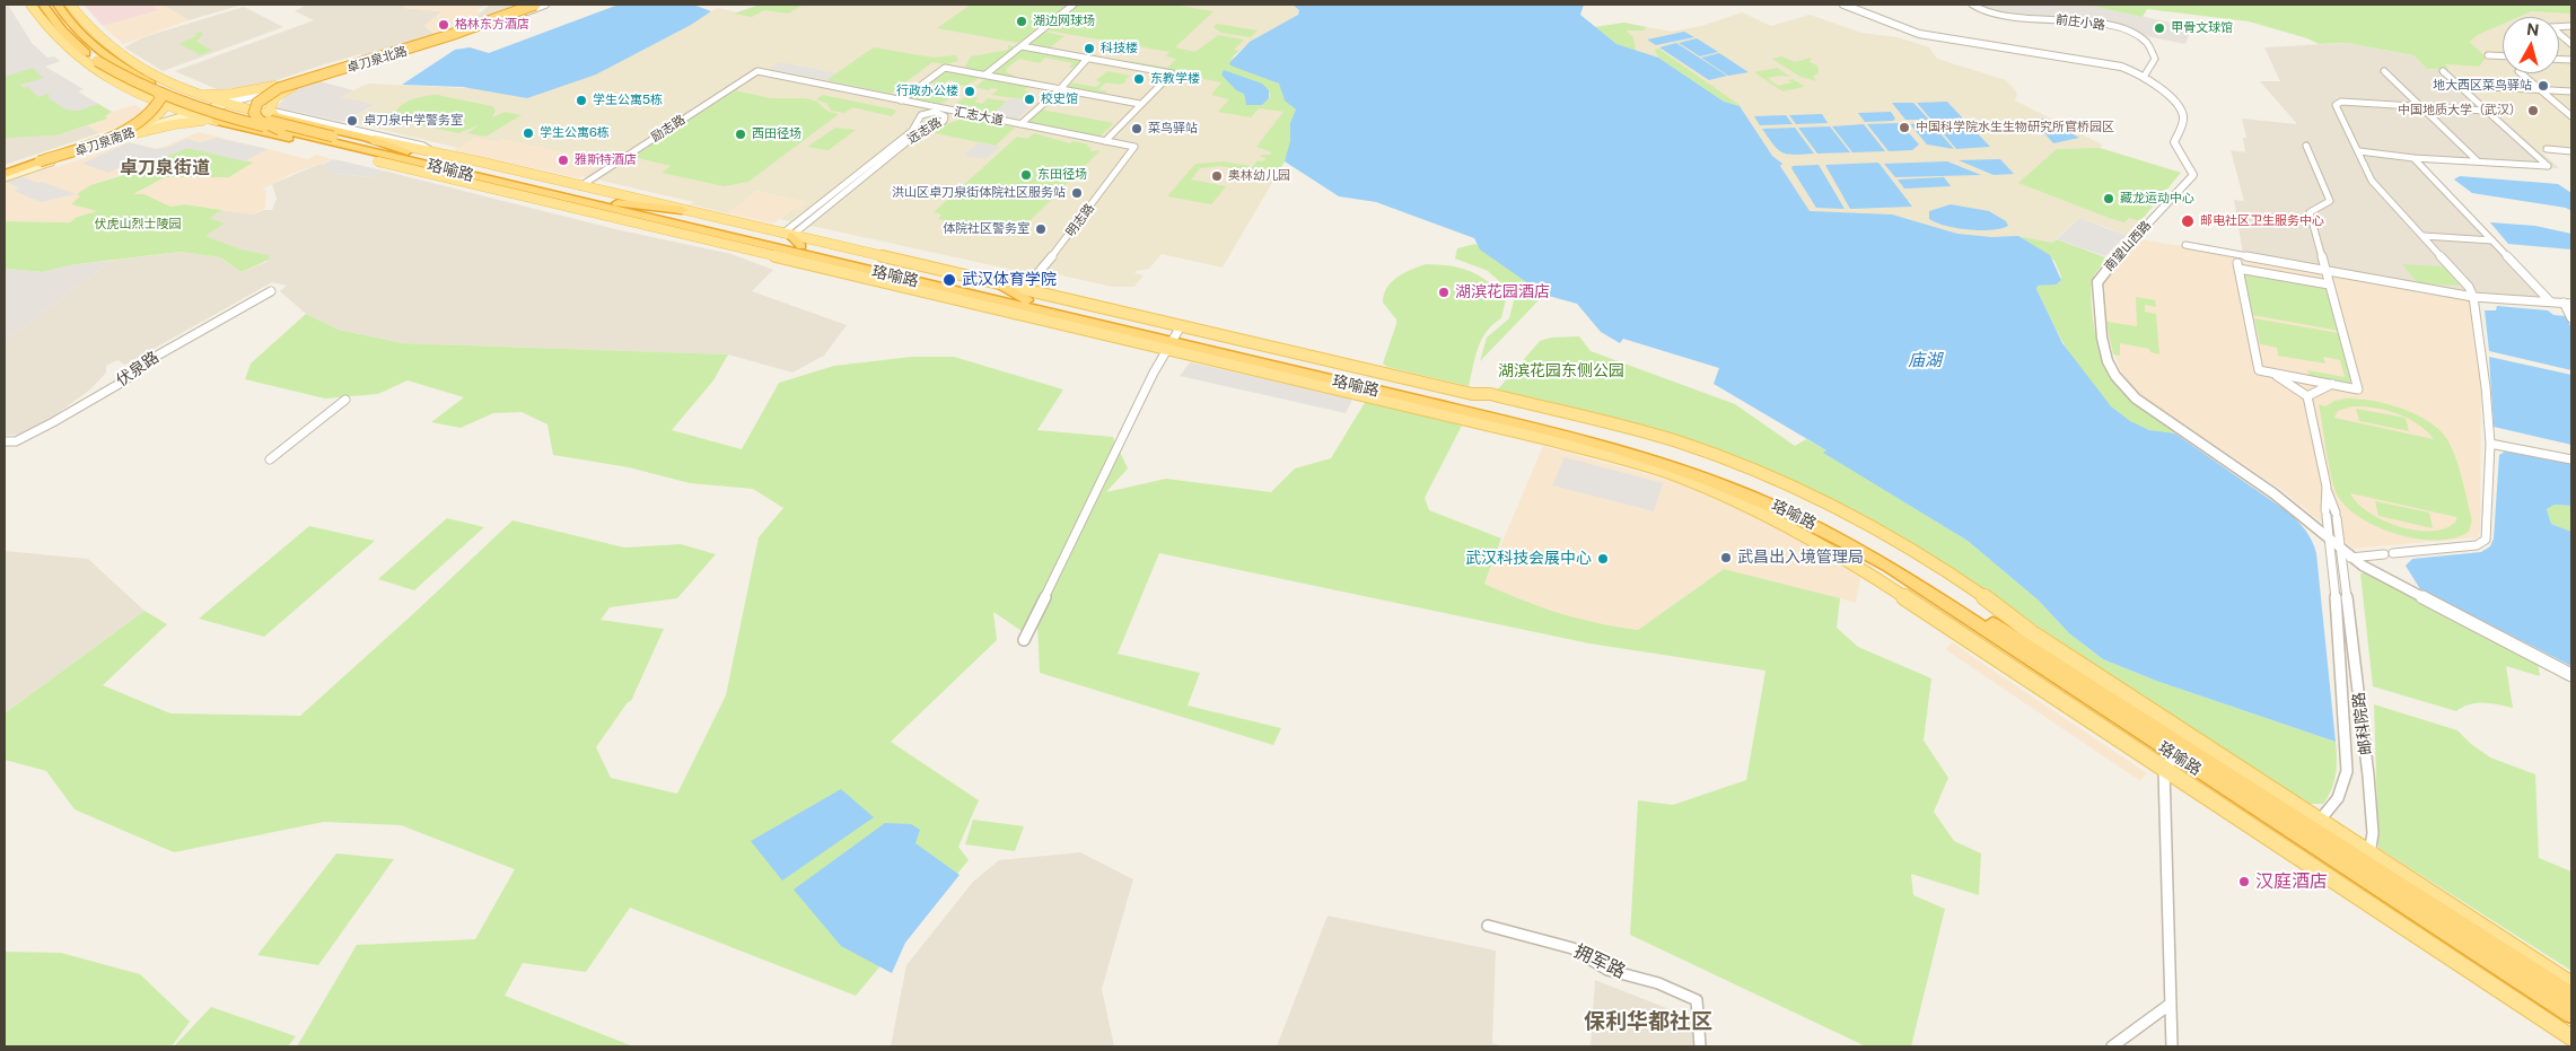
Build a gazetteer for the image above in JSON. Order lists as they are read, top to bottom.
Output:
{
  "streets": {
    "highway": ["珞喻路"],
    "main road": ["卓刀泉北路", "卓刀泉南路"],
    "street": [
      "前庄小路",
      "汇志大道",
      "励志路",
      "远志路",
      "明志路",
      "南望山西路",
      "伏泉路",
      "邮科院路",
      "拥军路"
    ]
  },
  "crossings": [
    ["前庄小路", "南望山西路"],
    ["卓刀泉北路", "卓刀泉南路"],
    ["汇志大道", "励志路"],
    ["汇志大道", "明志路"],
    ["远志路", "珞喻路"],
    ["珞喻路", "明志路"],
    ["珞喻路", "邮科院路"]
  ],
  "districts": ["卓刀泉街道", "保利华都社区"],
  "water": ["庙湖"],
  "parks": ["伏虎山烈士陵园", "湖滨花园东侧公园"],
  "places": [
    "湖边网球场",
    "格林东方酒店",
    "甲骨文球馆",
    "科技楼",
    "东教学楼",
    "地大西区菜鸟驿站",
    "行政办公楼",
    "校史馆",
    "学生公寓5栋",
    "中国地质大学（武汉）",
    "卓刀泉中学警务室",
    "中国科学院水生生物研究所官桥园区",
    "菜鸟驿站",
    "学生公寓6栋",
    "西田径场",
    "雅斯特酒店",
    "东田径场",
    "奥林幼儿园",
    "洪山区卓刀泉街体院社区服务站",
    "藏龙运动中心",
    "邮电社区卫生服务中心",
    "体院社区警务室",
    "武汉体育学院",
    "湖滨花园酒店",
    "武昌出入境管理局",
    "武汉科技会展中心",
    "汉庭酒店"
  ],
  "north": "top"
}
